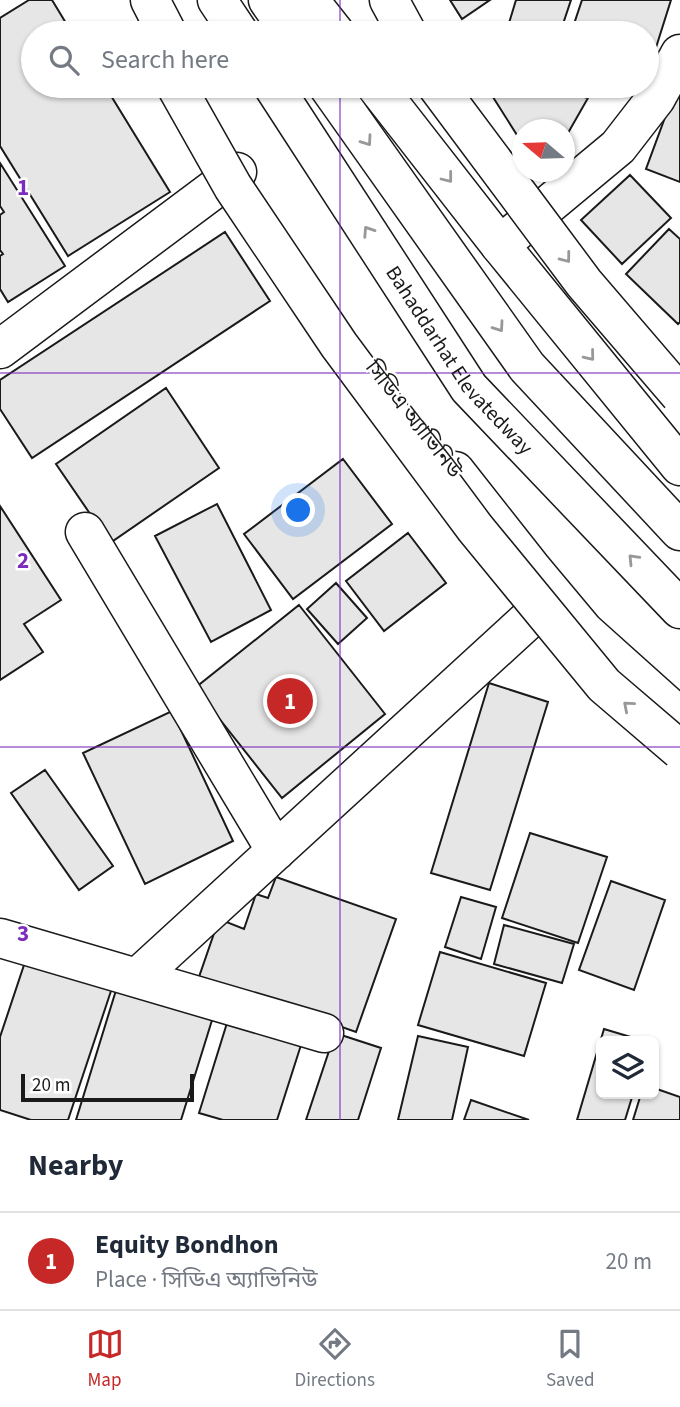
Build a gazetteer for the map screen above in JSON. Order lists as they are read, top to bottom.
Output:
{
  "streets": {
    "main road": ["Bahaddarhat Elevatedway", "সিডিএ অ্যাভিনিউ"]
  },
  "scale_bar": "20 m",
  "north": "left",
  "page": {
    "search": "Search here",
    "pins": "1",
    "scale": "20 m",
    "heading": "Nearby",
    "list": [
      {
        "mark": "1",
        "name": "Equity Bondhon",
        "note": "Place · সিডিএ অ্যাভিনিউ",
        "value": "20 m"
      }
    ],
    "nav": ["Map", "Directions", "Saved"]
  },
  "grid": {
    "rows": ["1", "2", "3"]
  }
}
